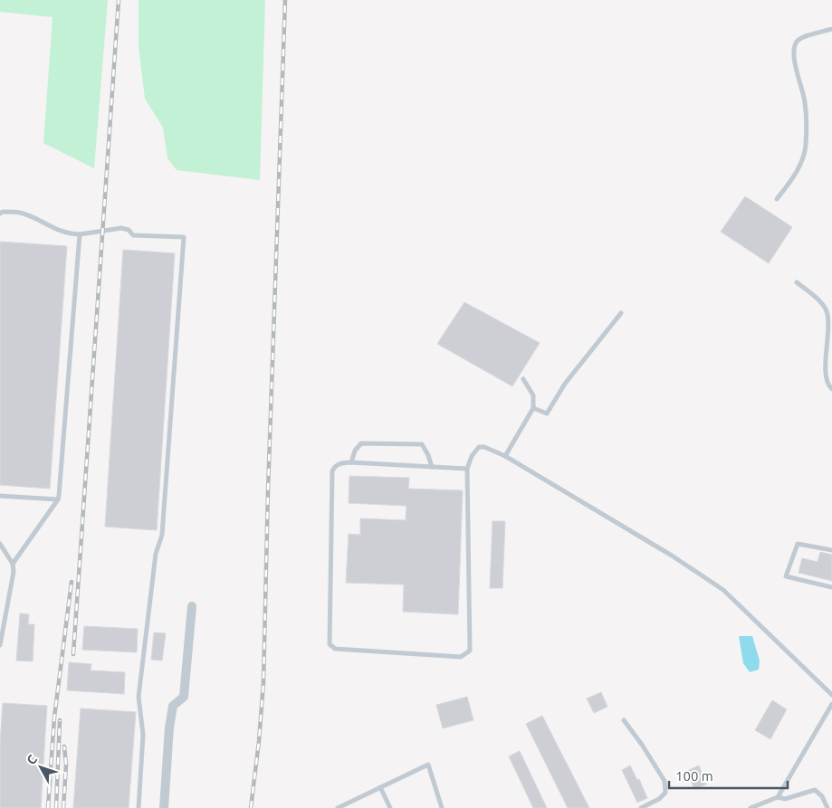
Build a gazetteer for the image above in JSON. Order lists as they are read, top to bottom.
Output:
{
  "scale_bar": "100 m",
  "north": "top left"
}
